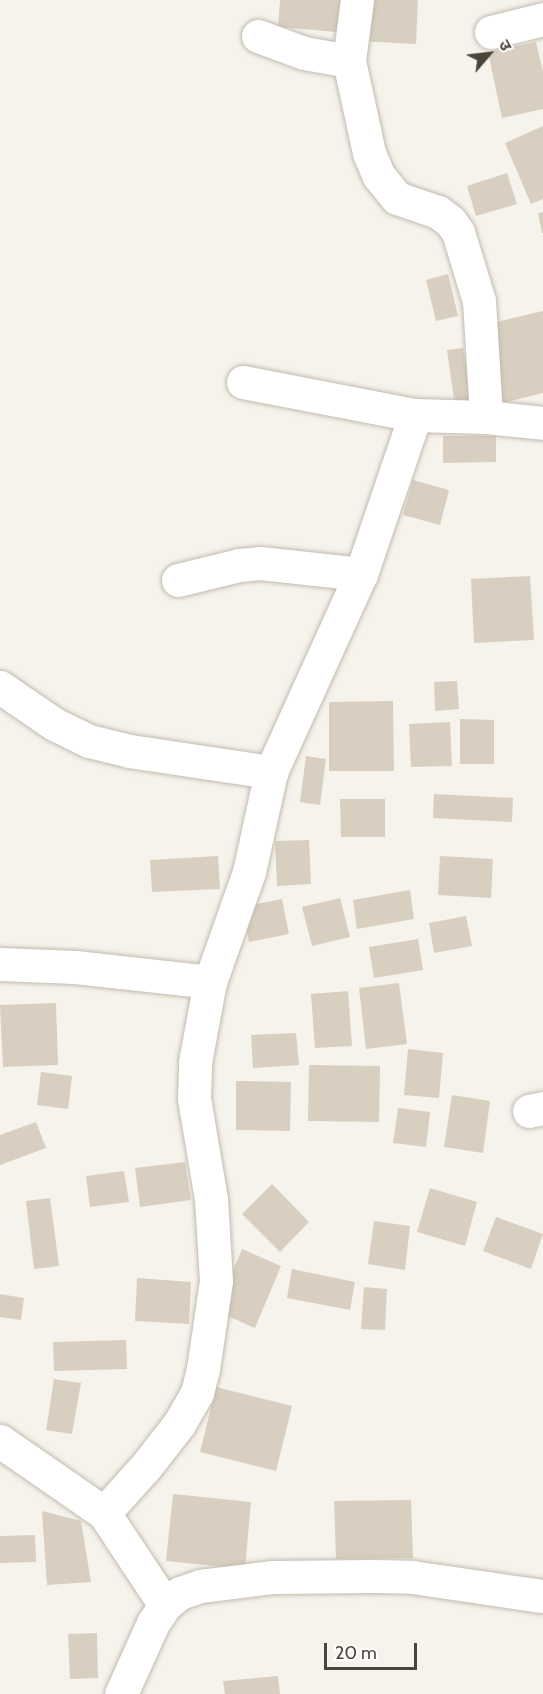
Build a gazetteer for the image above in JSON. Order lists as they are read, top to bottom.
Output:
{
  "scale_bar": "20 m",
  "north": "top right"
}
